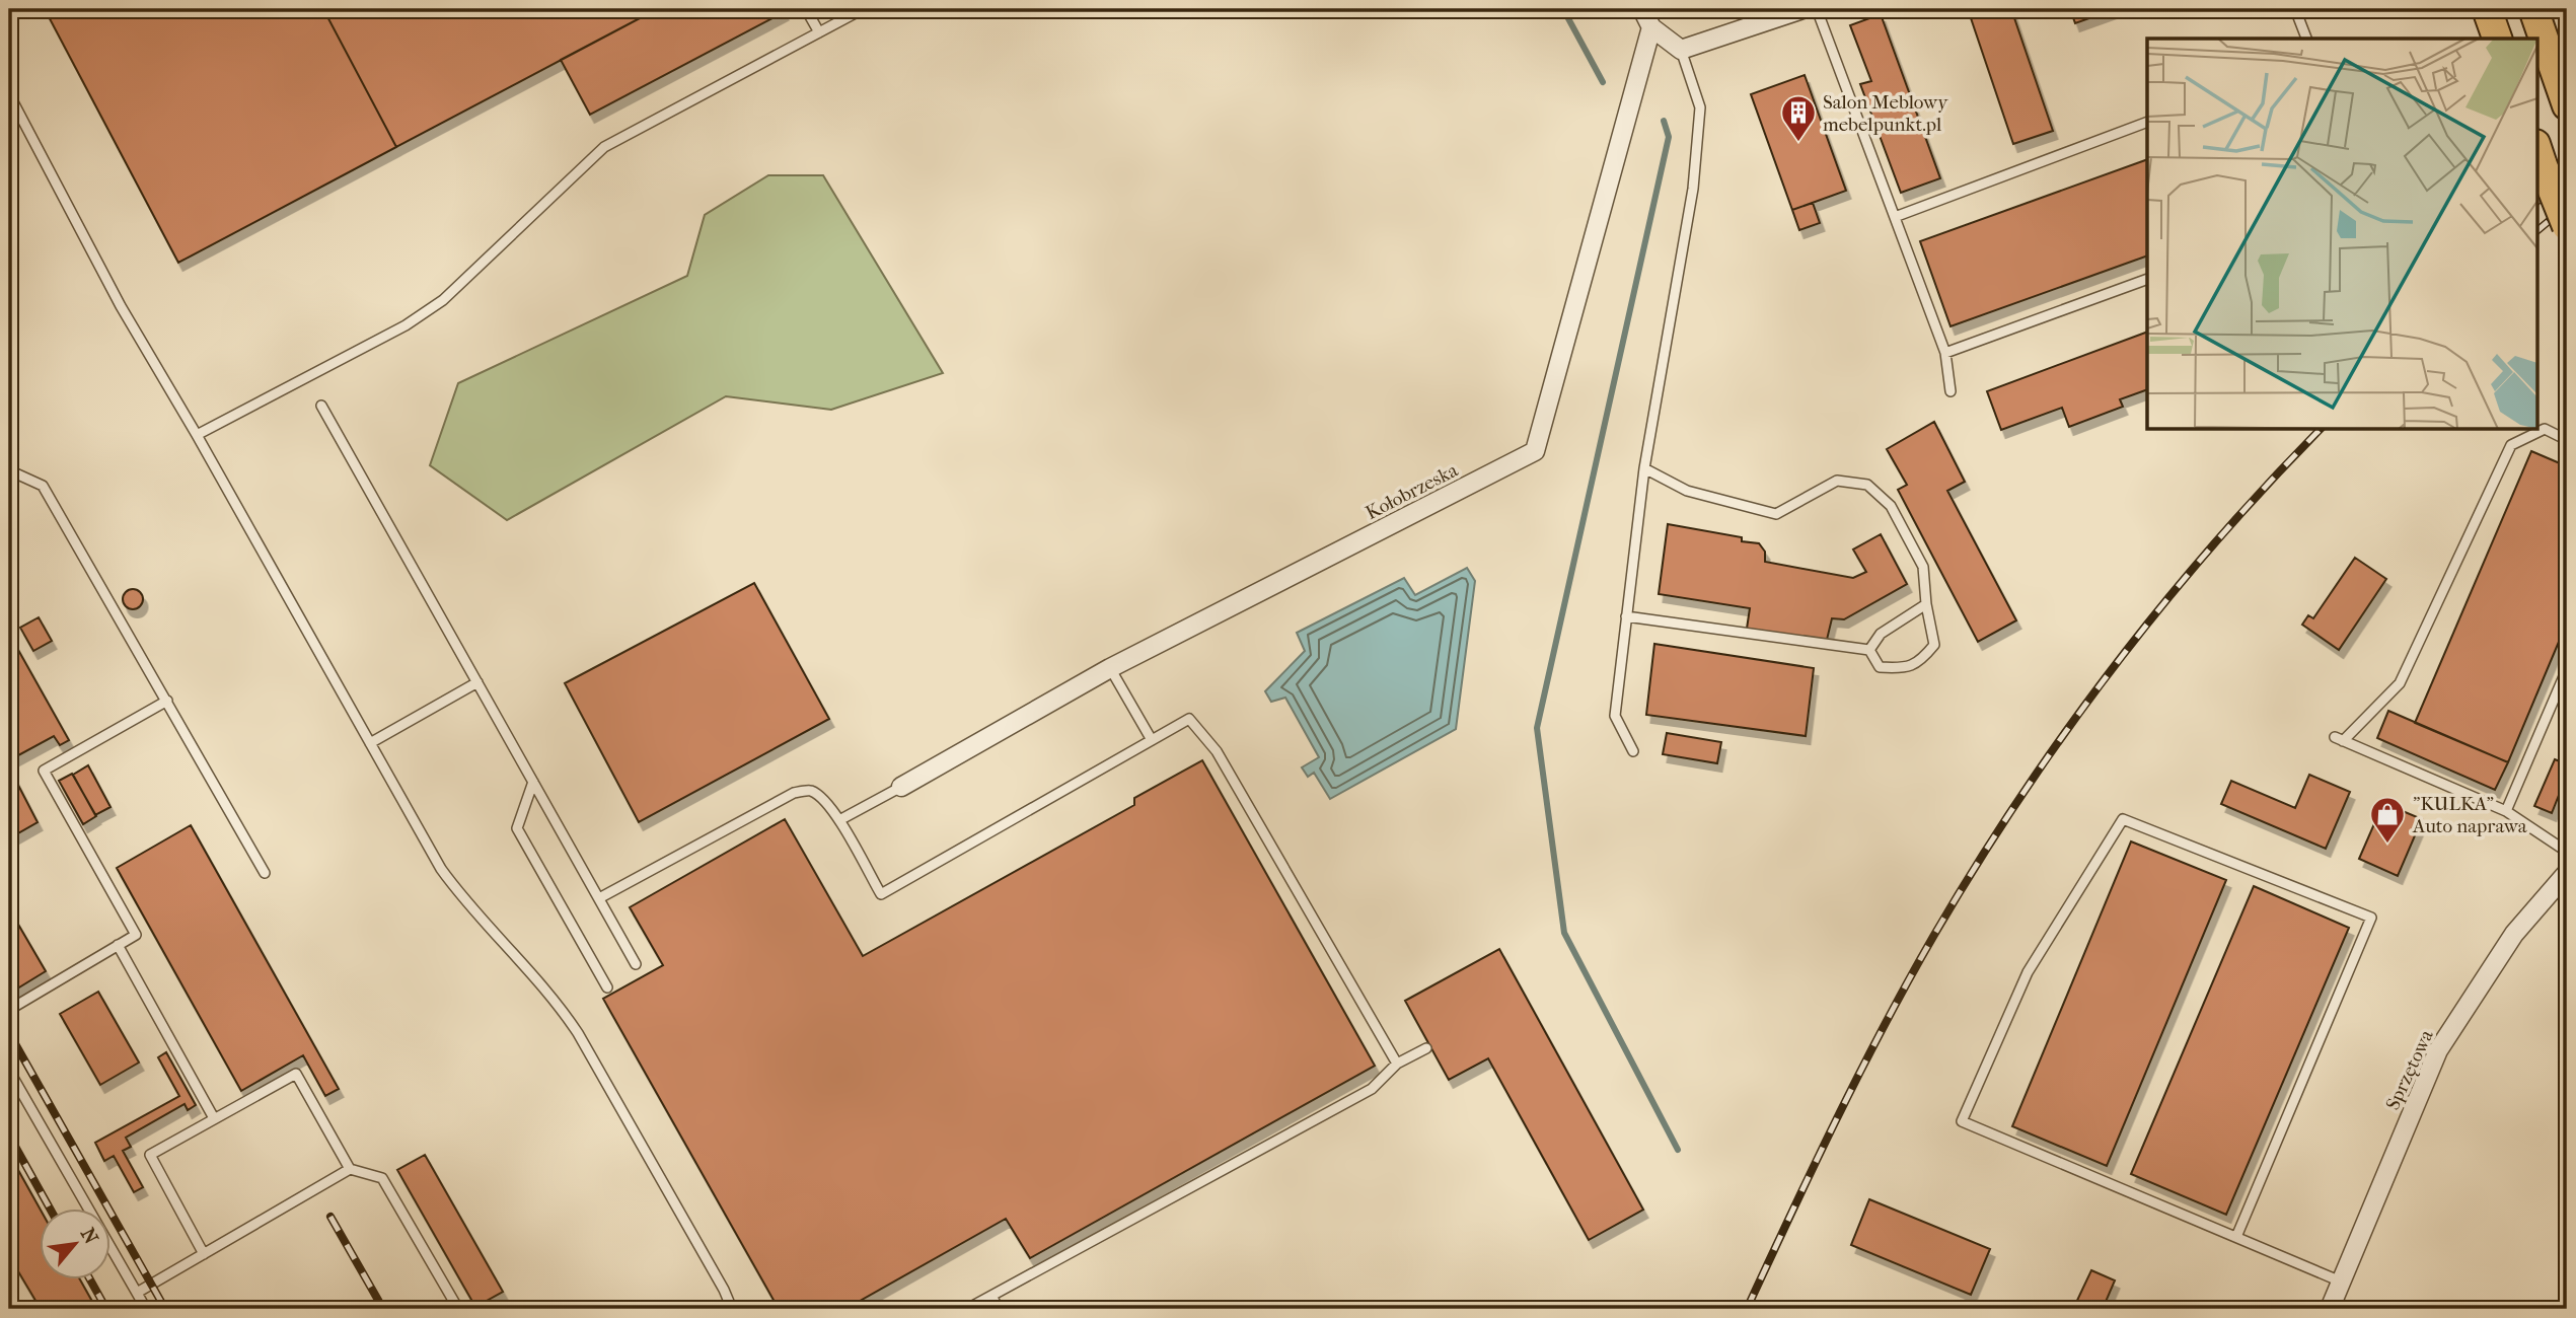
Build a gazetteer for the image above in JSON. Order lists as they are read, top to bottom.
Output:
{
  "streets": {
    "street": ["Kołobrzeska", "Sprzętowa"]
  },
  "places": {
    "building": ["Salon Meblowy mebelpunkt.pl"],
    "shop": ["\"KULKA\" Auto naprawa"]
  },
  "north": "top right"
}
